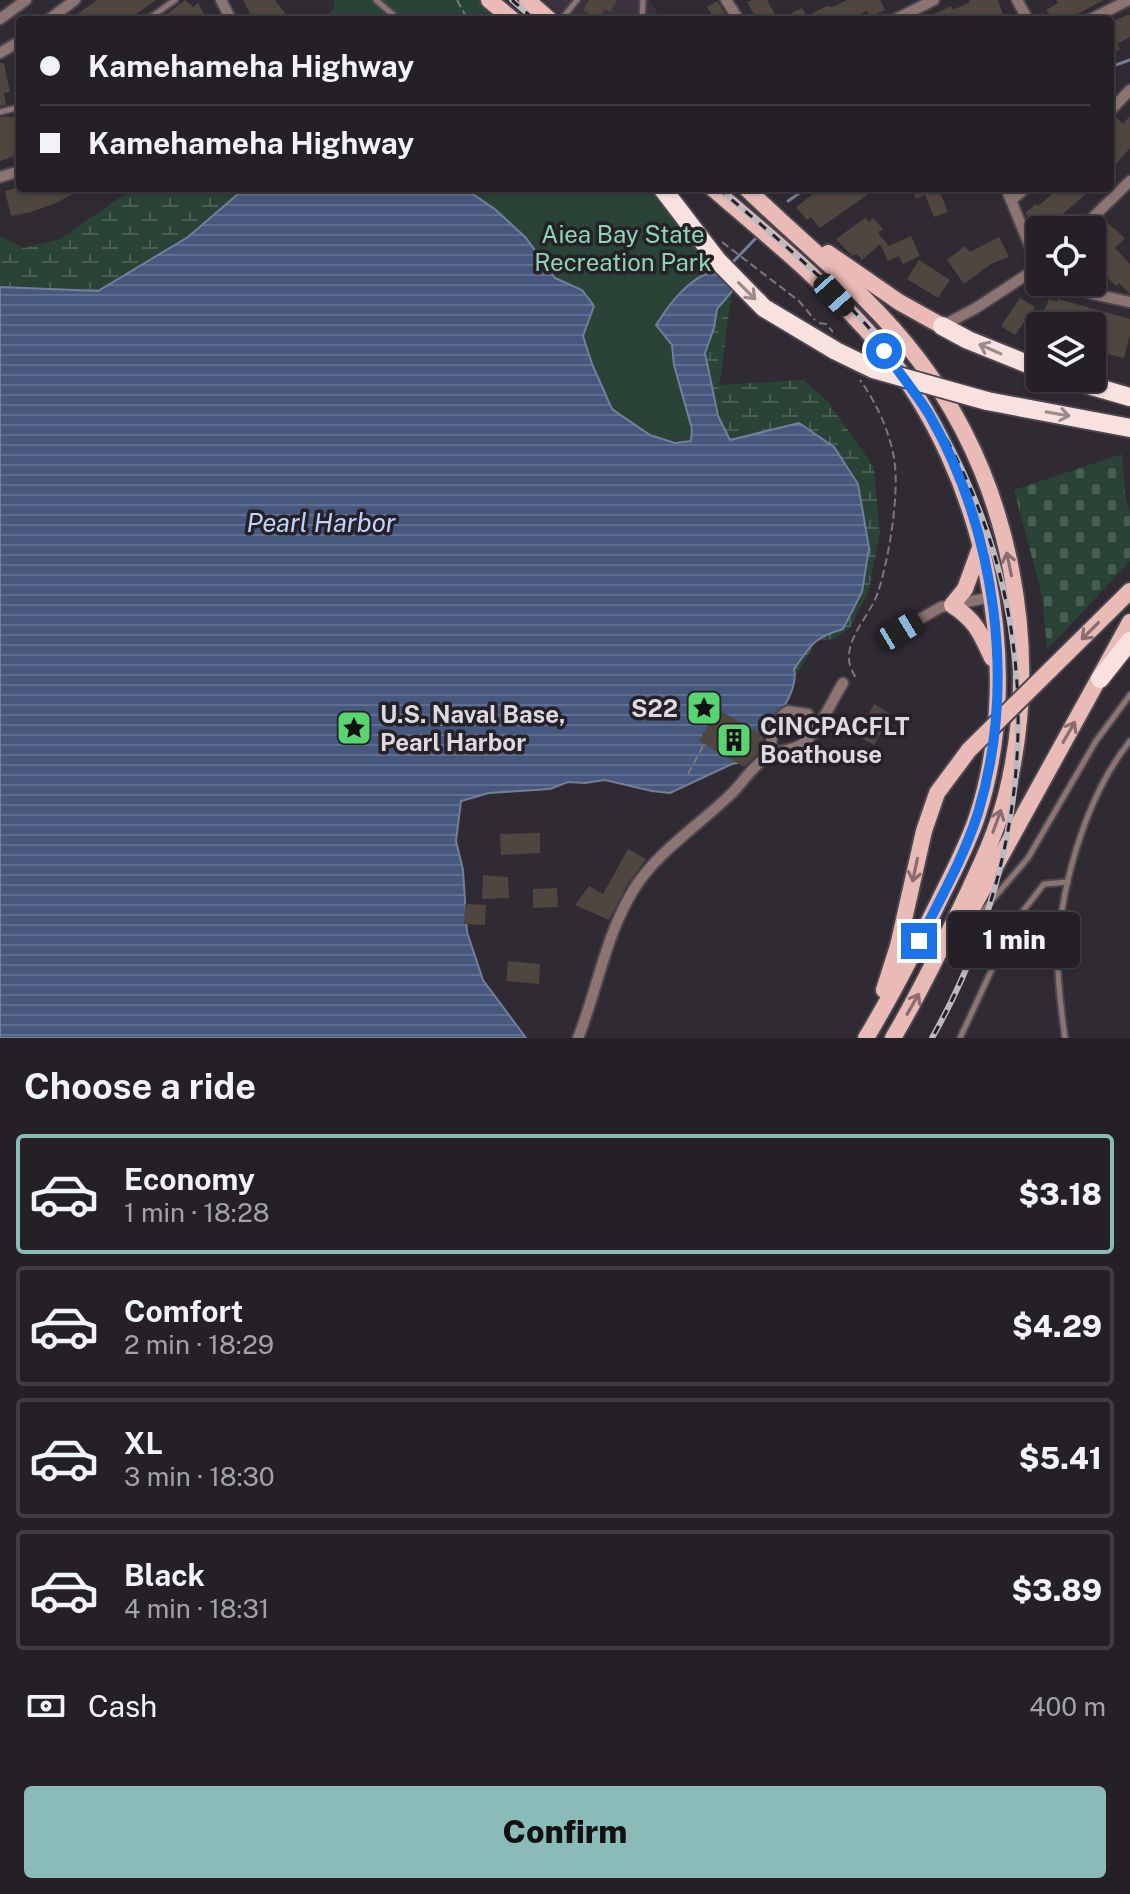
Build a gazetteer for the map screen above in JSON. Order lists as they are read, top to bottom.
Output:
{
  "water": ["Pearl Harbor"],
  "parks": ["Aiea Bay State Recreation Park"],
  "places": {
    "place": ["S22", "U.S. Naval Base, Pearl Harbor"],
    "building": ["CINCPACFLT Boathouse"]
  },
  "page": {
    "banner": ["Kamehameha Highway", "Kamehameha Highway"],
    "bubble": "1 min",
    "heading": "Choose a ride",
    "list": [
      {
        "name": "Economy",
        "note": "1 min · 18:28",
        "value": "$3.18"
      },
      {
        "name": "Comfort",
        "note": "2 min · 18:29",
        "value": "$4.29"
      },
      {
        "name": "XL",
        "note": "3 min · 18:30",
        "value": "$5.41"
      },
      {
        "name": "Black",
        "note": "4 min · 18:31",
        "value": "$3.89"
      }
    ],
    "pay": ["Cash", "400 m"],
    "buttons": "Confirm"
  }
}
